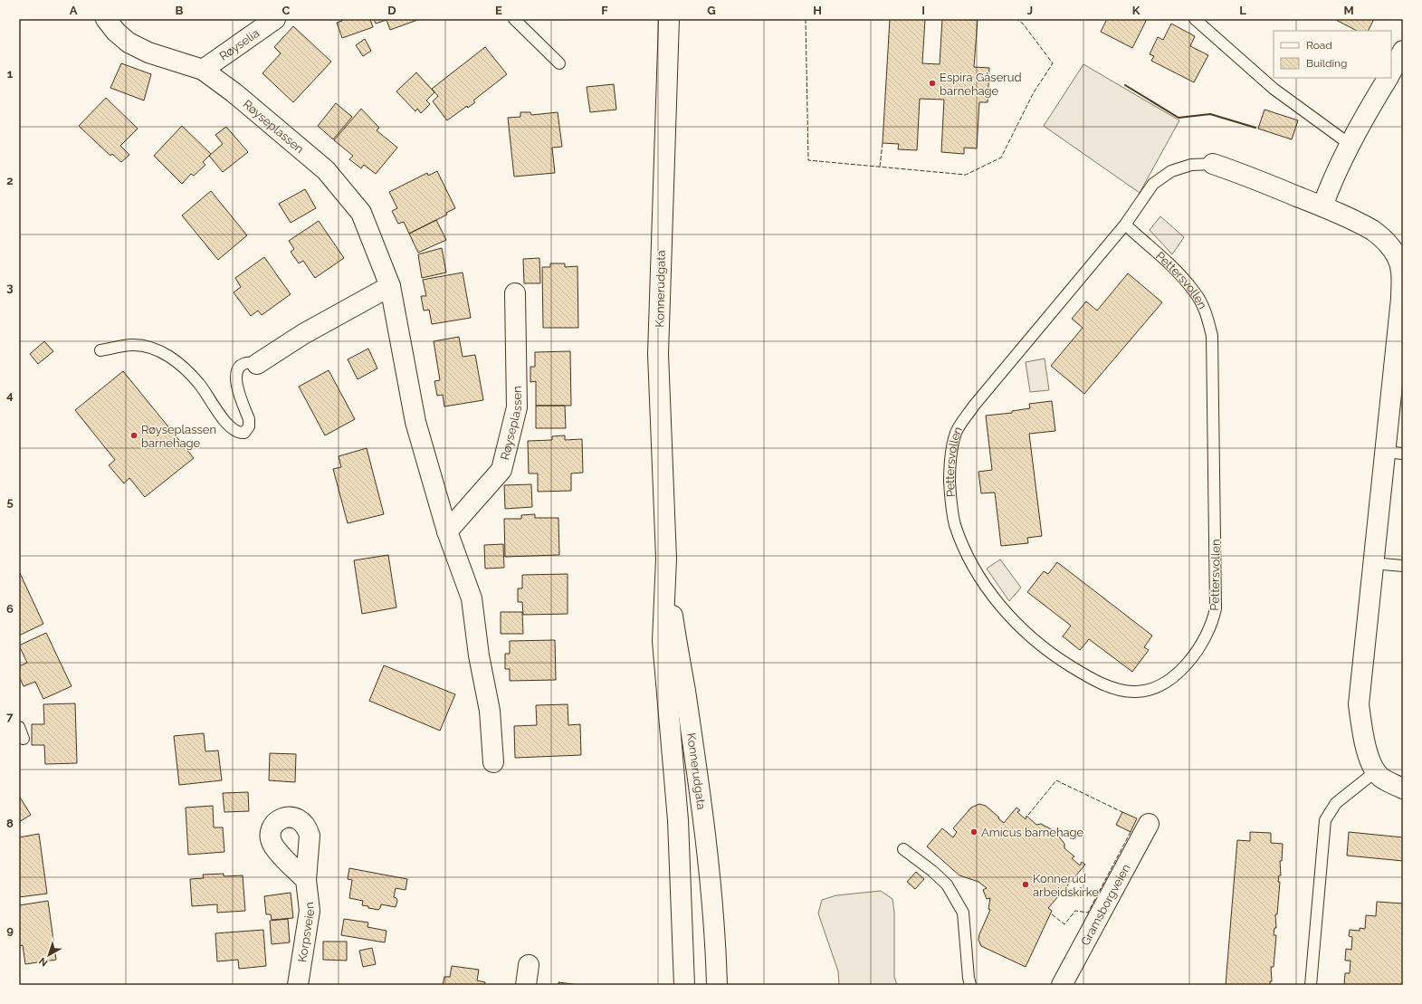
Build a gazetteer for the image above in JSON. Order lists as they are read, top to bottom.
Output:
{
  "streets": {
    "street": [
      "Røyselia",
      "Røyseplassen",
      "Pettersvollen",
      "Konnerudgata",
      "Gramsborgveien",
      "Korpsveien"
    ]
  },
  "crossings": [
    ["Røyselia", "Røyseplassen"]
  ],
  "places": [
    "Espira Gåserud barnehage",
    "Røyseplassen barnehage",
    "Amicus barnehage",
    "Konnerud arbeidskirke"
  ],
  "legend": ["Road", "Building"],
  "north": "bottom left",
  "grid": {
    "columns": [
      "A",
      "B",
      "C",
      "D",
      "E",
      "F",
      "G",
      "H",
      "I",
      "J",
      "K",
      "L",
      "M"
    ],
    "rows": [
      "1",
      "2",
      "3",
      "4",
      "5",
      "6",
      "7",
      "8",
      "9"
    ]
  }
}
